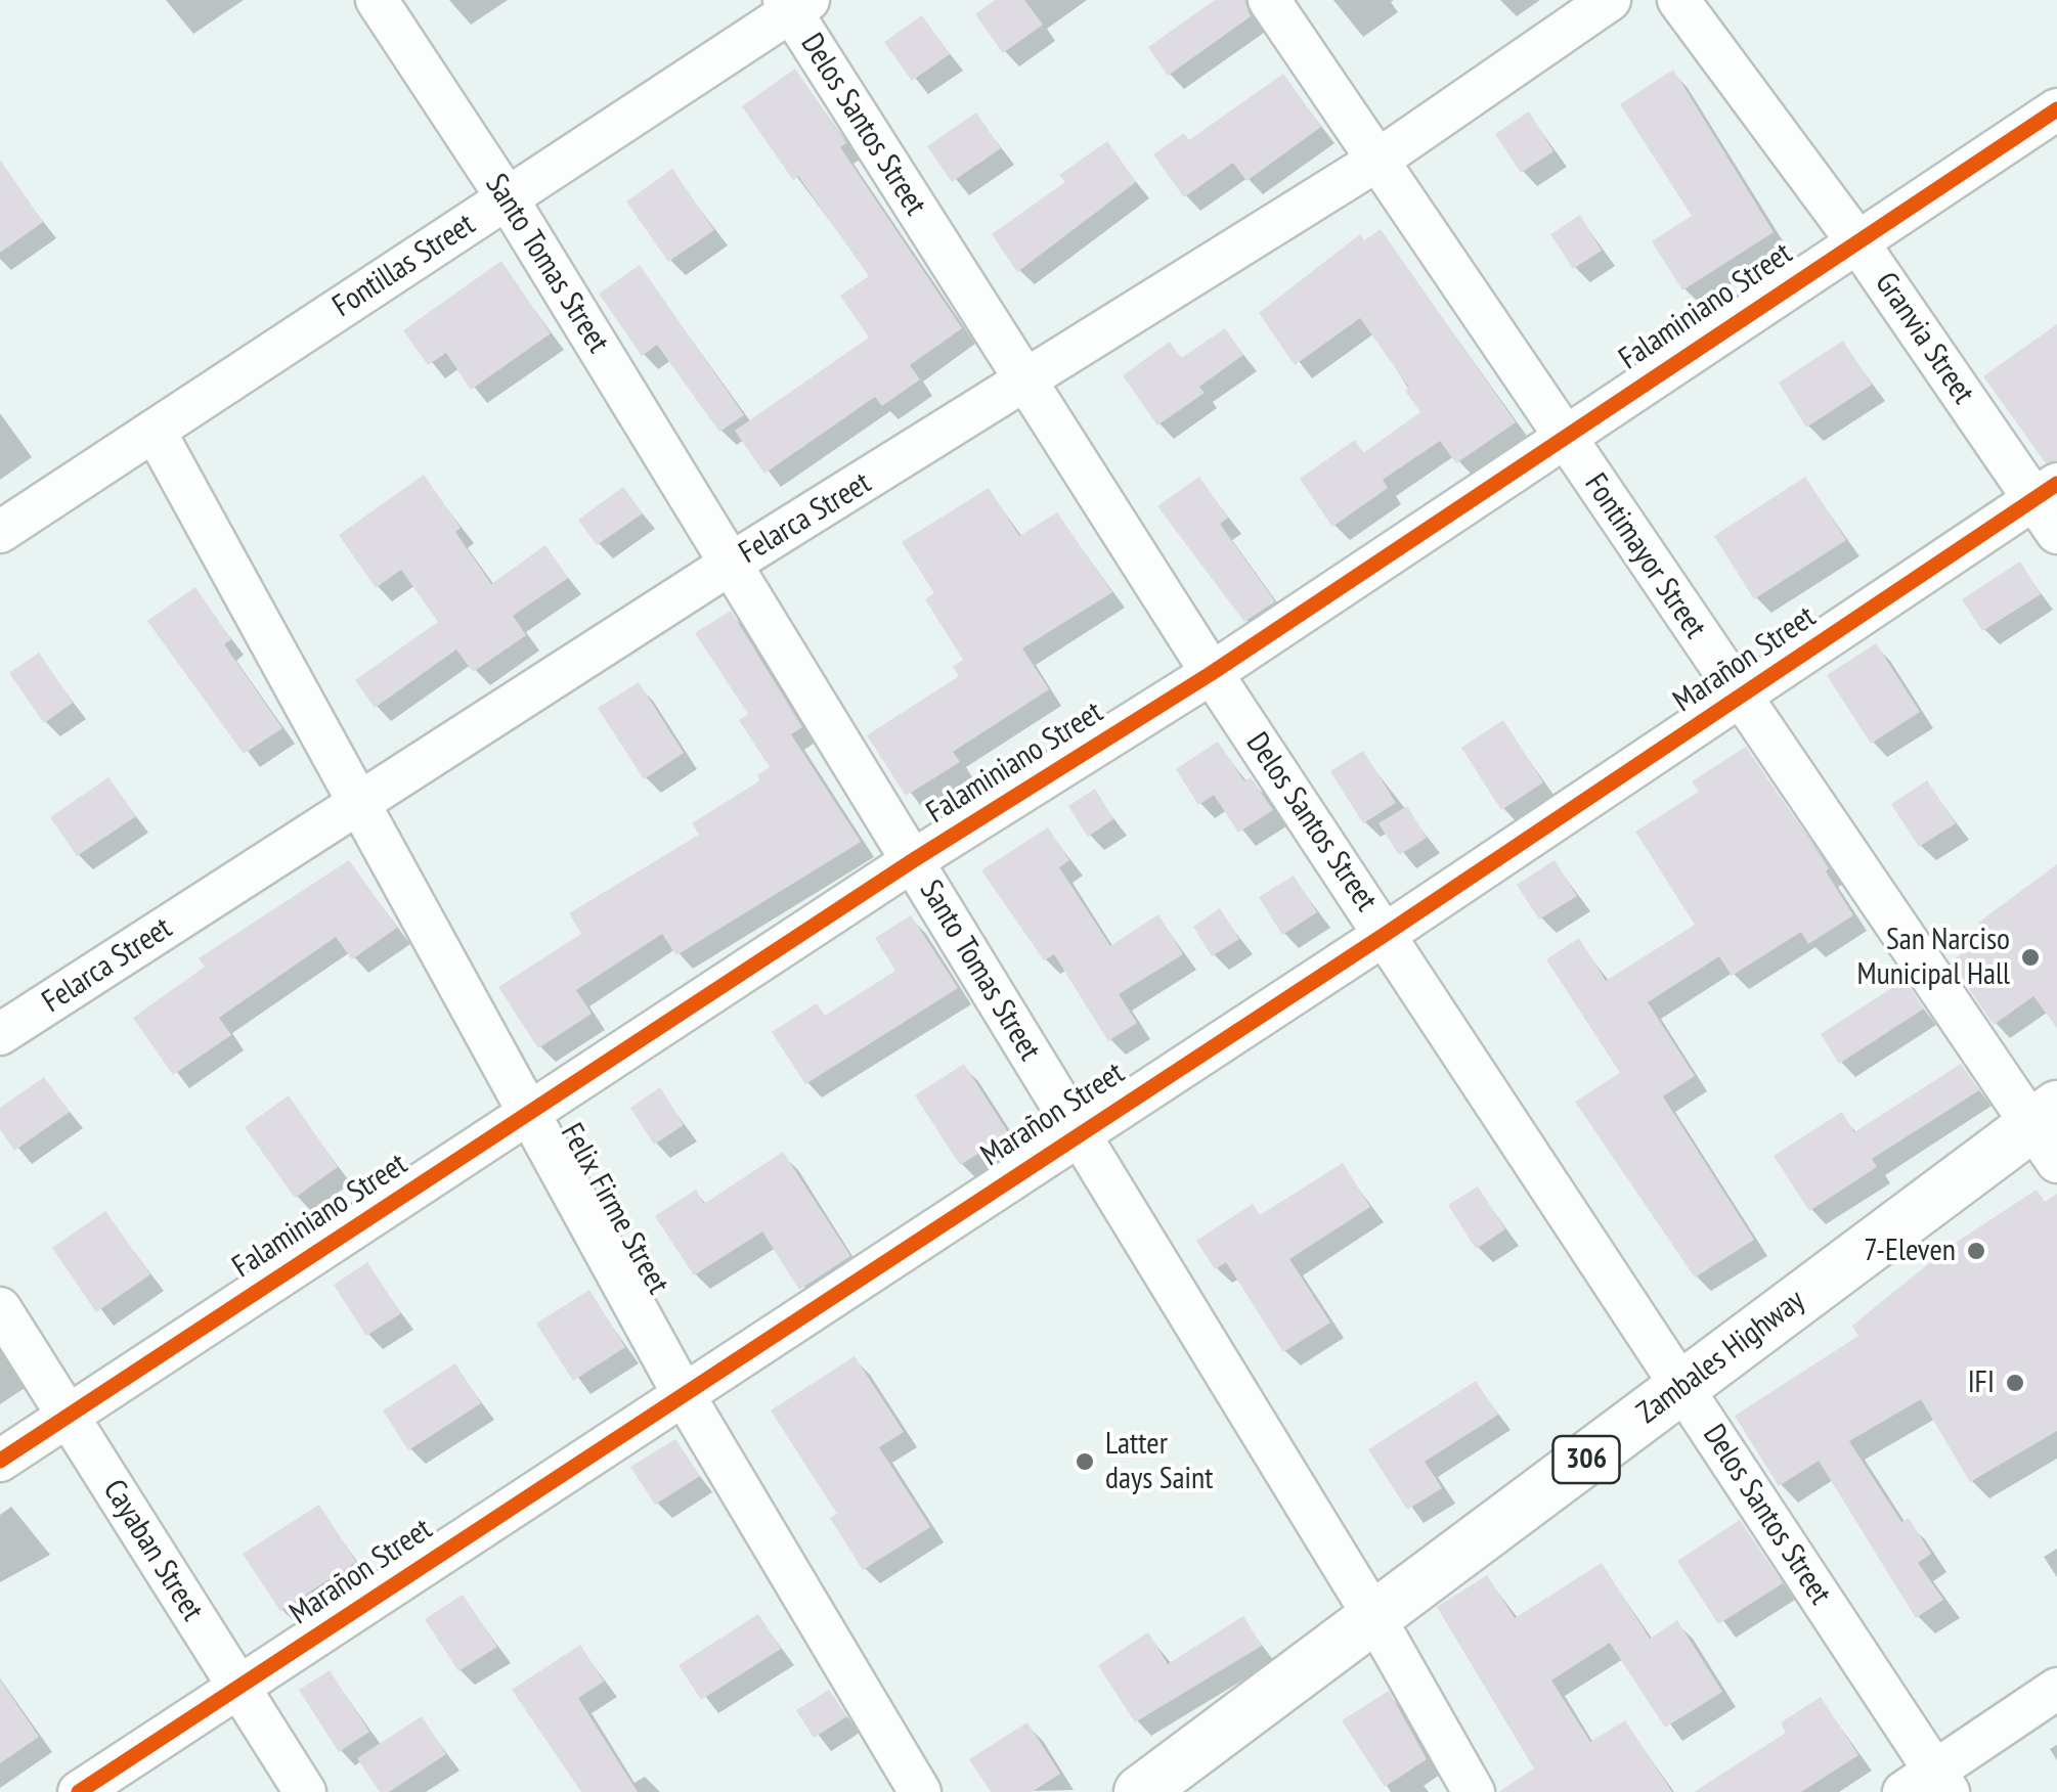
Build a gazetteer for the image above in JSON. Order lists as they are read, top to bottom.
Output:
{
  "streets": {
    "main road": ["Zambales Highway", "306"],
    "street": [
      "Delos Santos Street",
      "Santo Tomas Street",
      "Fontillas Street",
      "Falaminiano Street",
      "Granvia Street",
      "Felarca Street",
      "Fontimayor Street",
      "Marañon Street",
      "Felix Firme Street",
      "Cayaban Street"
    ]
  },
  "crossings": [
    ["Delos Santos Street", "Fontillas Street"],
    ["Delos Santos Street", "Falaminiano Street"],
    ["Delos Santos Street", "Felarca Street"],
    ["Delos Santos Street", "Marañon Street"],
    ["Delos Santos Street", "Zambales Highway"],
    ["Santo Tomas Street", "Fontillas Street"],
    ["Santo Tomas Street", "Falaminiano Street"],
    ["Santo Tomas Street", "Felarca Street"],
    ["Santo Tomas Street", "Marañon Street"],
    ["Santo Tomas Street", "Zambales Highway"],
    ["Fontillas Street", "Felix Firme Street"],
    ["Falaminiano Street", "Granvia Street"],
    ["Falaminiano Street", "Fontimayor Street"],
    ["Falaminiano Street", "Felix Firme Street"],
    ["Falaminiano Street", "Cayaban Street"],
    ["Granvia Street", "Marañon Street"],
    ["Felarca Street", "Fontimayor Street"],
    ["Felarca Street", "Felix Firme Street"],
    ["Fontimayor Street", "Marañon Street"],
    ["Fontimayor Street", "Zambales Highway"],
    ["Marañon Street", "Felix Firme Street"],
    ["Marañon Street", "Cayaban Street"]
  ],
  "places": [
    "San Narciso Municipal Hall",
    "7-Eleven",
    "IFI",
    "Latter days Saint"
  ]
}
